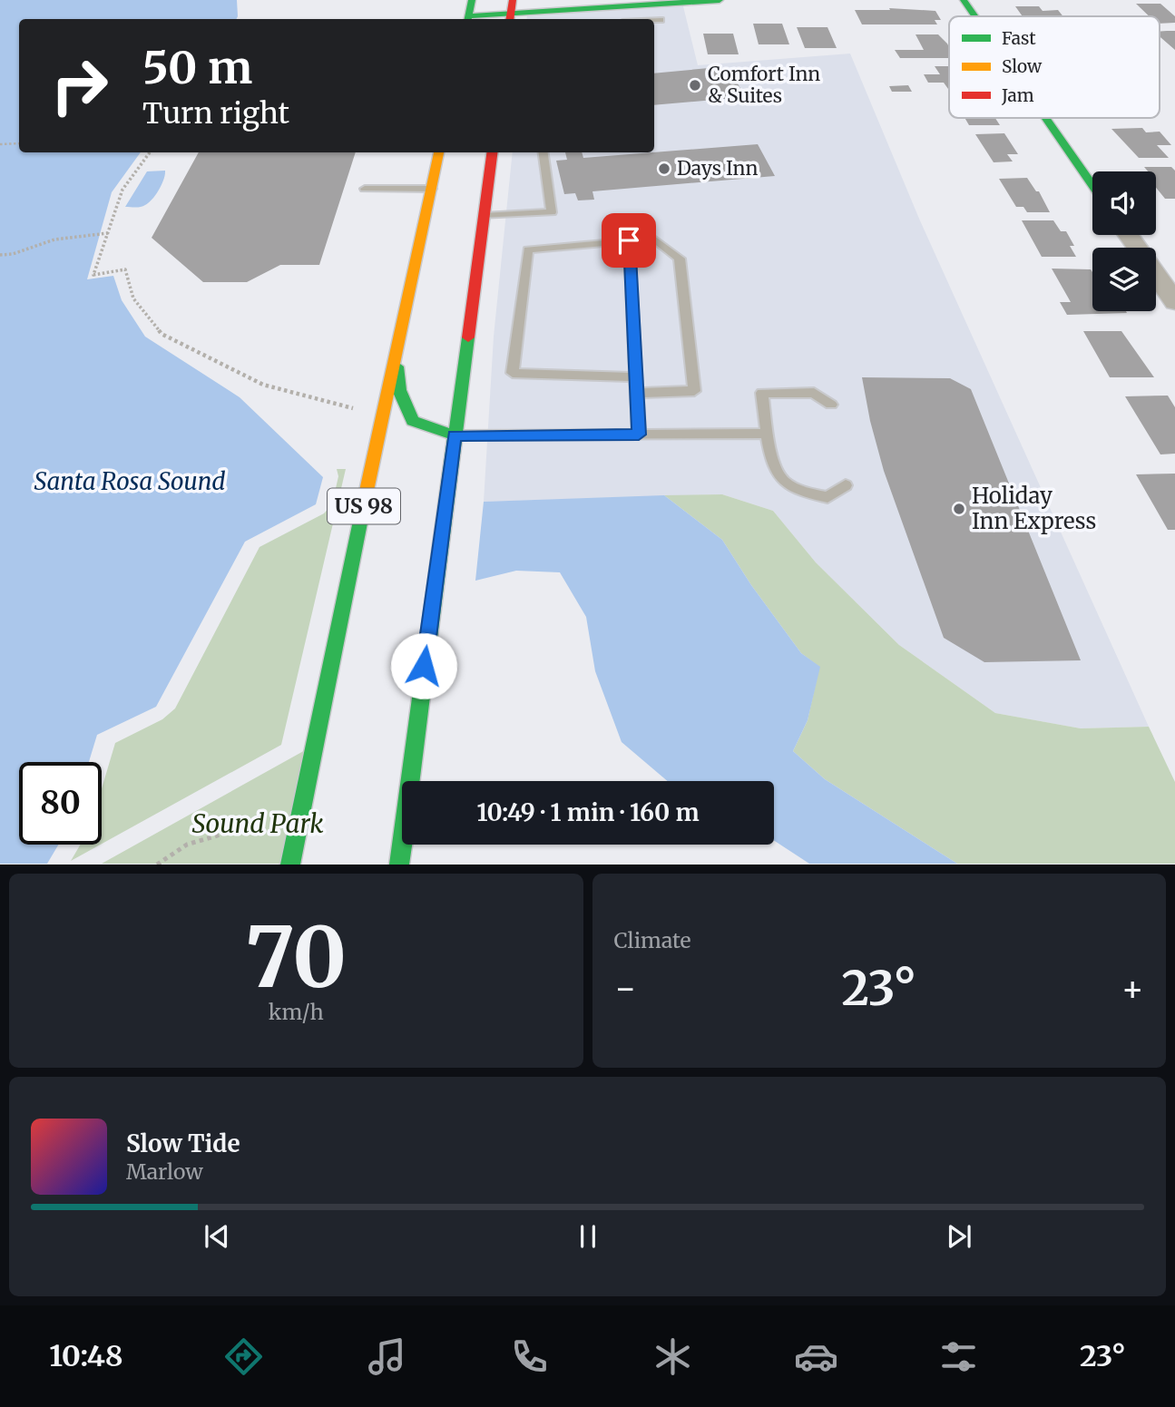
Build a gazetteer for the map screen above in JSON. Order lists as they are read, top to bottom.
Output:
{
  "streets": {
    "main road": ["US 98"]
  },
  "water": ["Santa Rosa Sound"],
  "parks": ["Sound Park"],
  "places": ["Comfort Inn & Suites", "Days Inn", "Holiday Inn Express"],
  "legend": ["Fast", "Slow", "Jam"],
  "page": {
    "turn": ["50 m", "Turn right"],
    "limit": "80",
    "trip": "10:49 · 1 min · 160 m",
    "tile": [
      ["70", "km/h"],
      "Climate"
    ],
    "heat": ["−", "23°", "+"],
    "song": ["Slow Tide", "Marlow"],
    "tabs": ["10:48", "23°"]
  }
}
